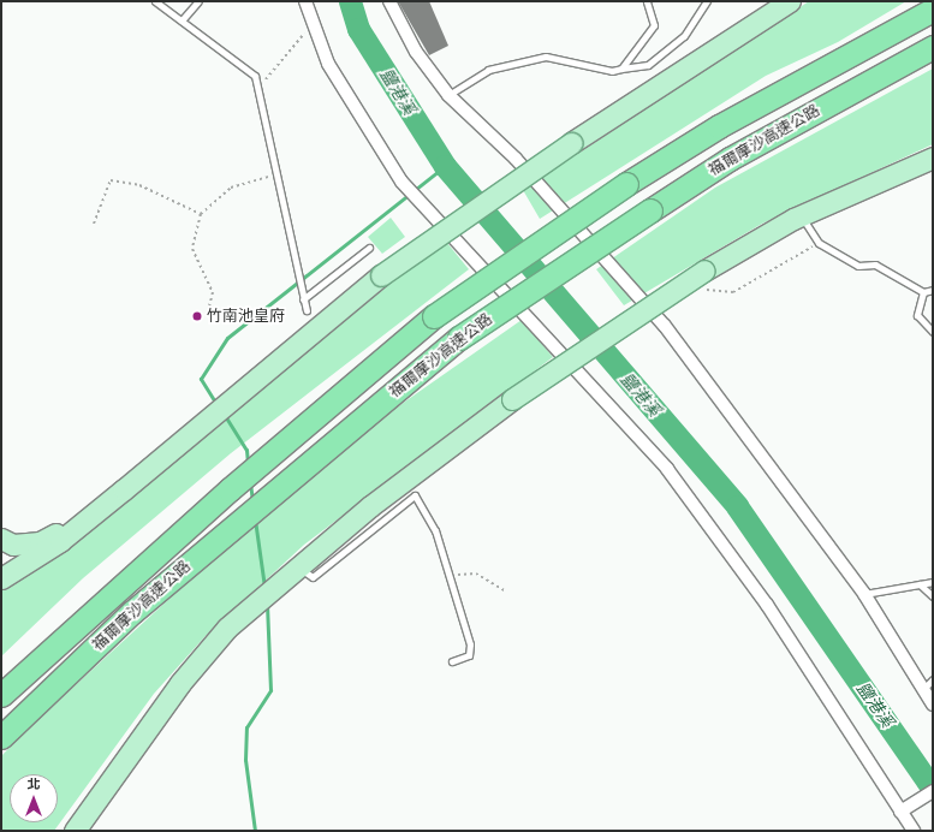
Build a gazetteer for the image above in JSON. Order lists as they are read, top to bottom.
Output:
{
  "streets": {
    "highway": ["福爾摩沙高速公路"]
  },
  "water": ["鹽港溪"],
  "places": ["竹南池皇府"],
  "north": "top"
}
